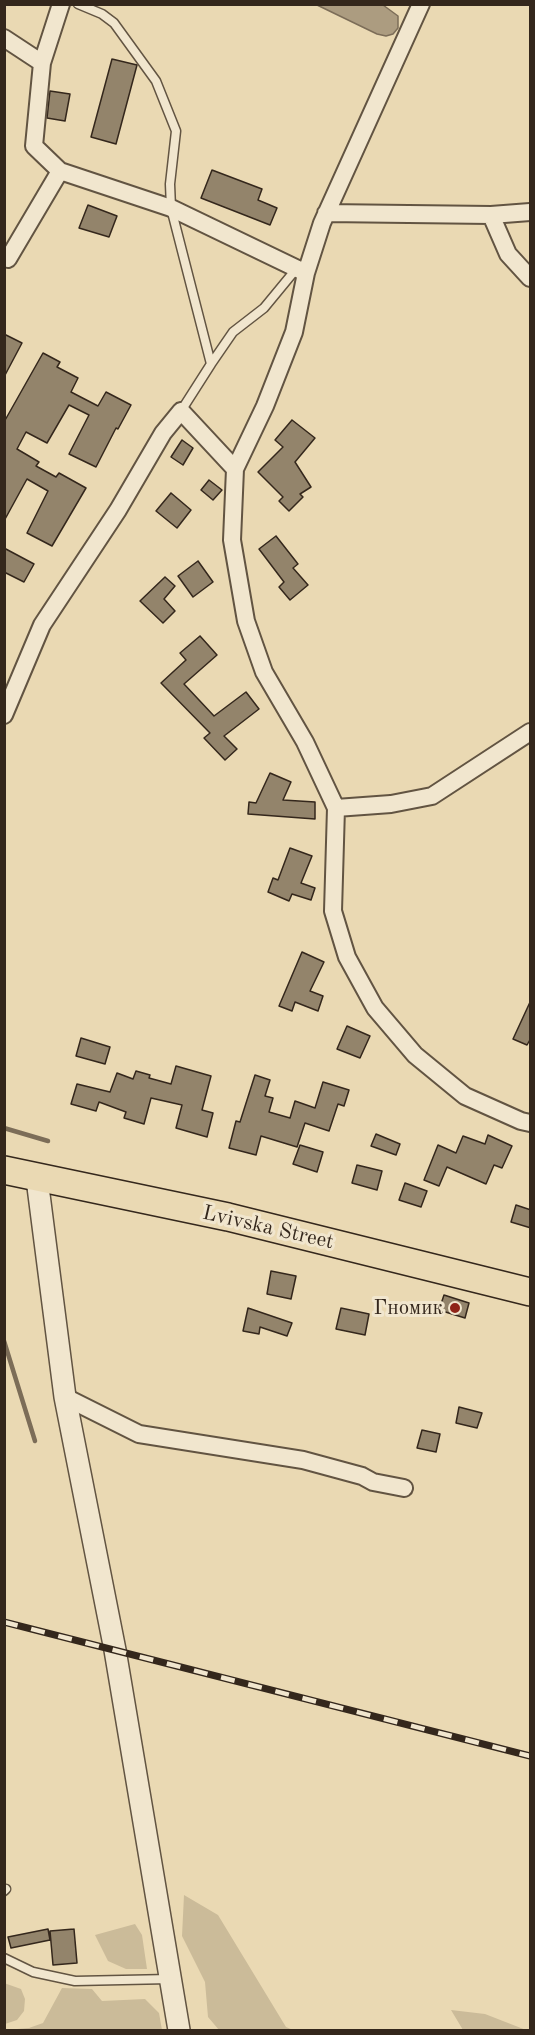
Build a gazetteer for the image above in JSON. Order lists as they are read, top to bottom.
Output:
{
  "streets": {
    "main road": ["Lvivska Street"]
  },
  "places": ["Гномик"]
}
